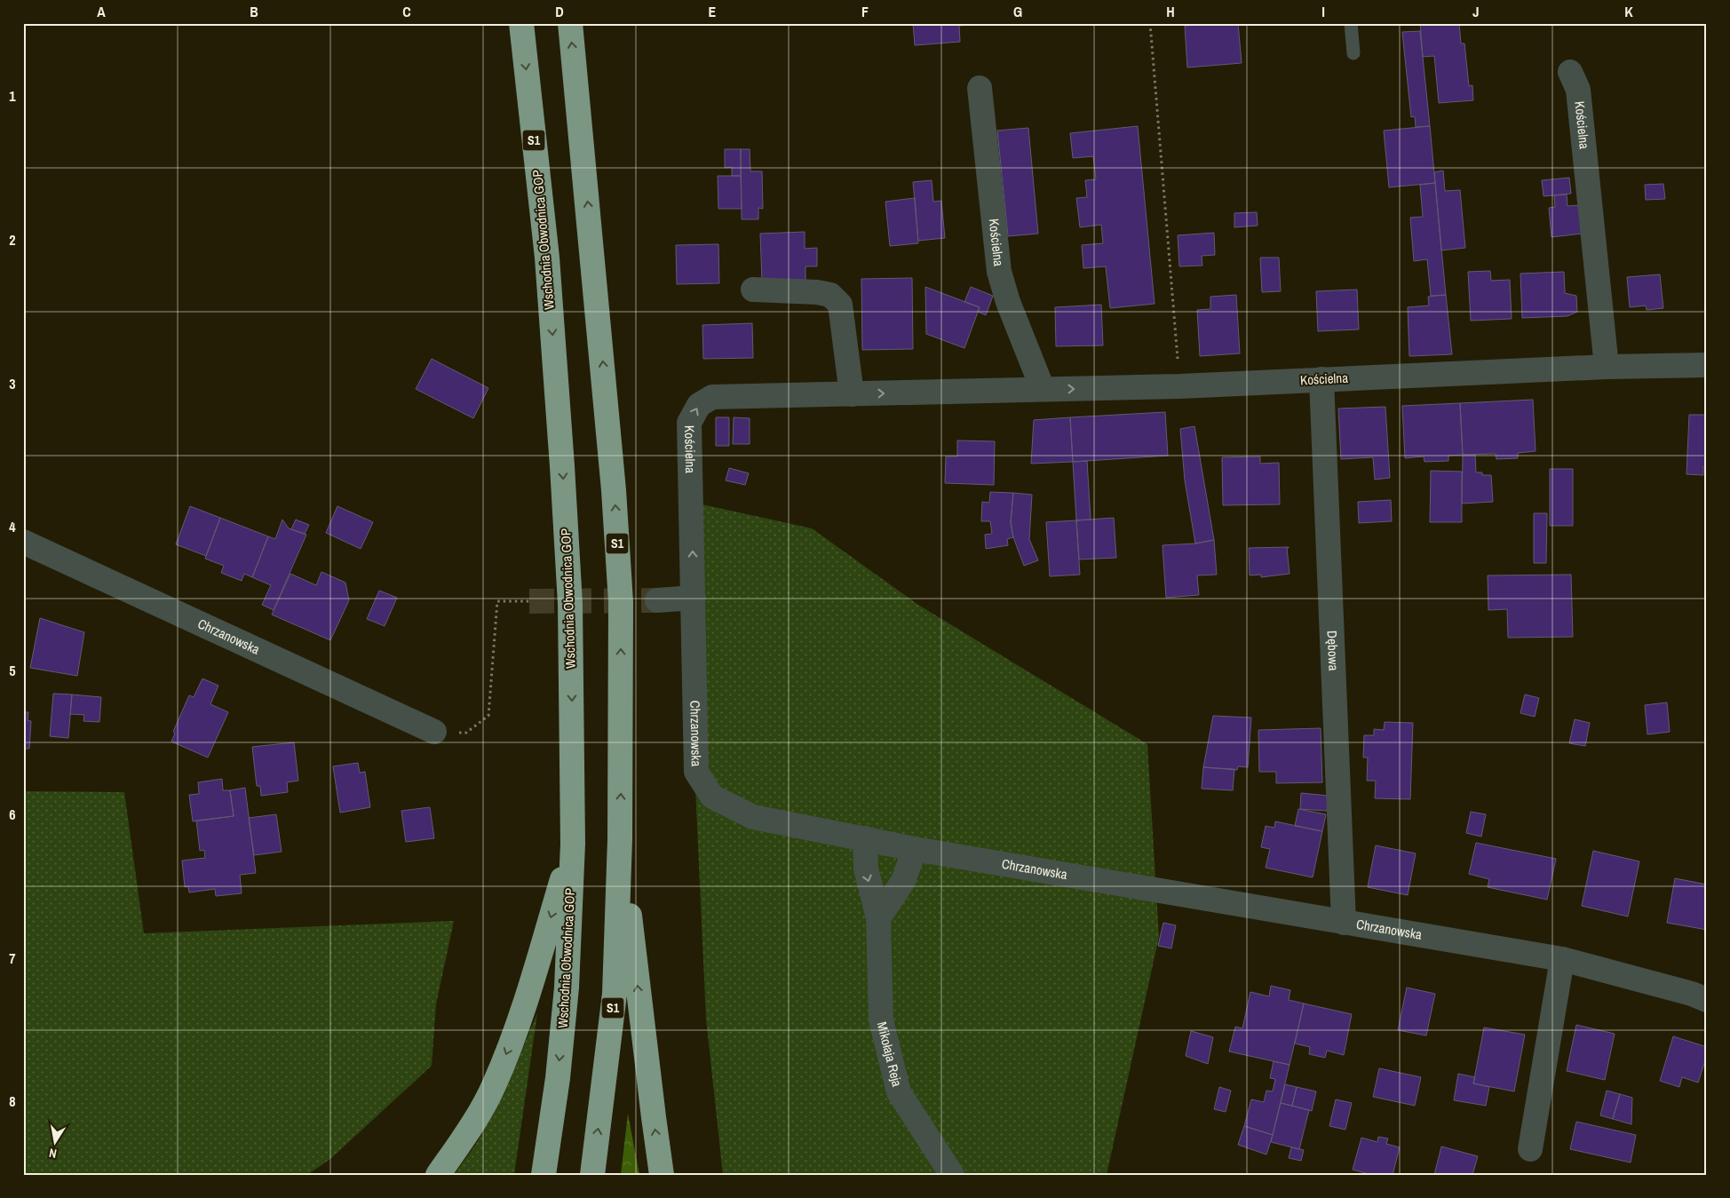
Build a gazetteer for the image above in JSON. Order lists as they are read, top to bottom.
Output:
{
  "streets": {
    "highway": ["S1", "Wschodnia Obwodnica GOP"],
    "street": [
      "Kościelna",
      "Chrzanowska",
      "Dębowa",
      "Mikołaja Reja"
    ]
  },
  "crossings": [
    ["Kościelna", "Chrzanowska"],
    ["Kościelna", "Dębowa"],
    ["Chrzanowska", "Dębowa"],
    ["Chrzanowska", "Mikołaja Reja"]
  ],
  "north": "bottom",
  "grid": {
    "columns": [
      "A",
      "B",
      "C",
      "D",
      "E",
      "F",
      "G",
      "H",
      "I",
      "J",
      "K"
    ],
    "rows": [
      "1",
      "2",
      "3",
      "4",
      "5",
      "6",
      "7",
      "8"
    ]
  }
}
